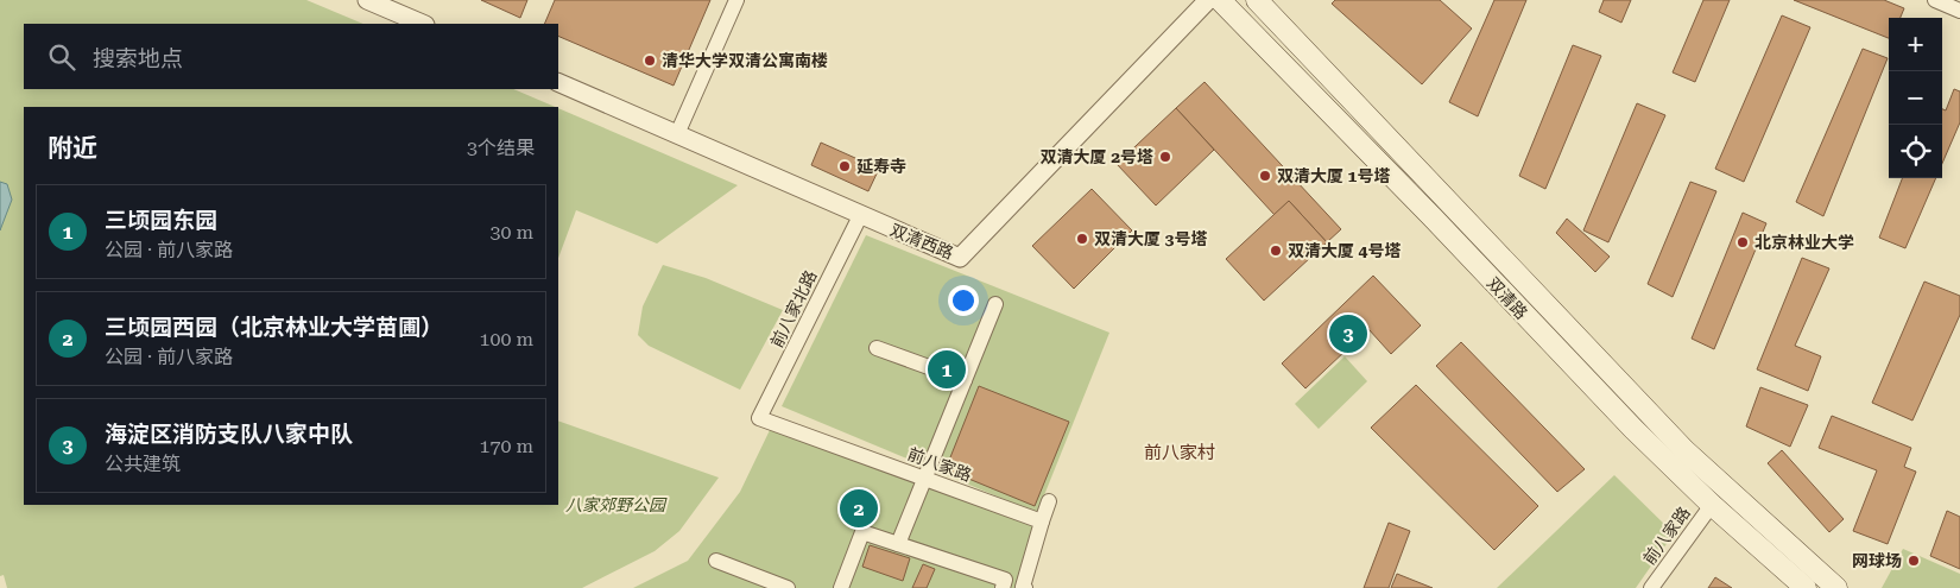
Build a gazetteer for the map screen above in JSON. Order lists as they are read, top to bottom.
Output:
{
  "streets": {
    "main road": ["双清路"],
    "street": ["双清西路", "前八家北路", "前八家路"]
  },
  "crossings": [
    ["双清西路", "前八家北路"],
    ["双清路", "前八家路"],
    ["前八家北路", "前八家路"]
  ],
  "districts": ["前八家村"],
  "parks": ["八家郊野公园"],
  "places": [
    "清华大学双清公寓南楼",
    "双清大厦 2号塔",
    "延寿寺",
    "双清大厦 1号塔",
    "双清大厦 3号塔",
    "北京林业大学",
    "双清大厦 4号塔",
    "网球场"
  ],
  "page": {
    "map_buttons": ["+", "−"],
    "search": "搜索地点",
    "heading": ["附近", "3个结果"],
    "list": [
      {
        "mark": "1",
        "name": "三顷园东园",
        "note": "公园 · 前八家路",
        "value": "30 m"
      },
      {
        "mark": "2",
        "name": "三顷园西园（北京林业大学苗圃）",
        "note": "公园 · 前八家路",
        "value": "100 m"
      },
      {
        "mark": "3",
        "name": "海淀区消防支队八家中队",
        "note": "公共建筑",
        "value": "170 m"
      }
    ],
    "pins": ["3", "1", "2"]
  }
}
